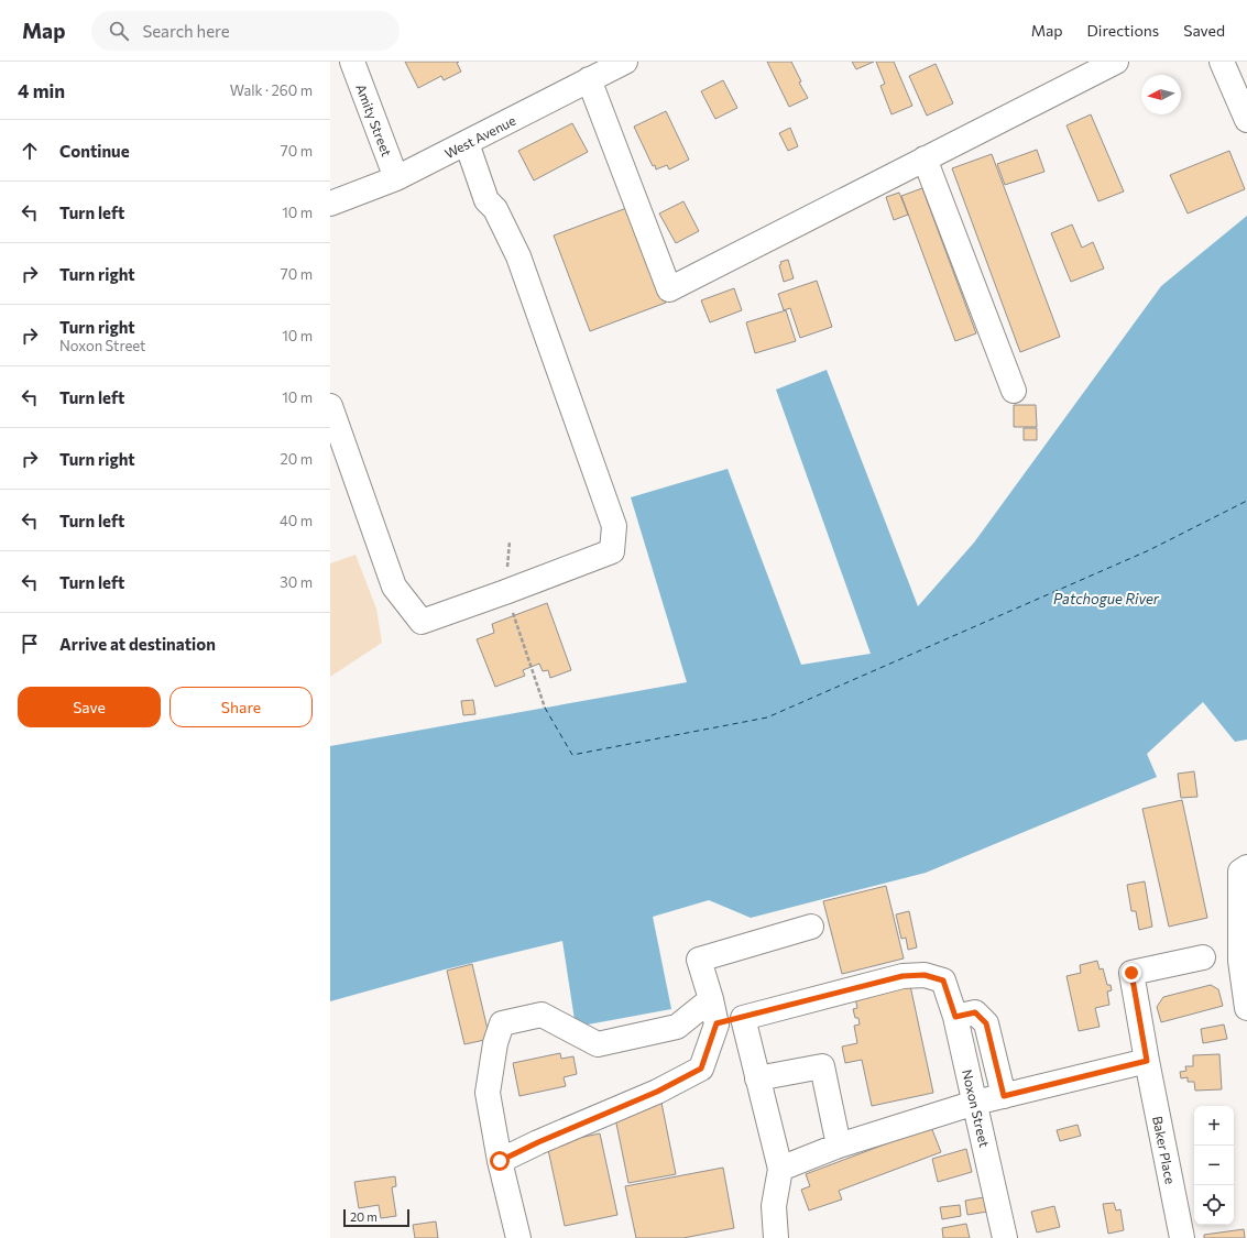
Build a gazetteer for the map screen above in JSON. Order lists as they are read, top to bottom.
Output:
{
  "streets": {
    "street": [
      "Amity Street",
      "West Avenue",
      "Noxon Street",
      "Baker Place"
    ]
  },
  "crossings": [
    ["Amity Street", "West Avenue"]
  ],
  "water": ["Patchogue River"],
  "scale_bar": "20 m",
  "north": "left",
  "page": {
    "header": "Map",
    "search": "Search here",
    "nav": ["Map", "Directions", "Saved"],
    "heading": ["4 min", "Walk · 260 m"],
    "list": [
      ["Continue", "70 m"],
      ["Turn left", "10 m"],
      ["Turn right", "70 m"],
      ["Turn right", "Noxon Street", "10 m"],
      ["Turn left", "10 m"],
      ["Turn right", "20 m"],
      ["Turn left", "40 m"],
      ["Turn left", "30 m"],
      "Arrive at destination"
    ],
    "buttons": ["Save", "Share"],
    "map_buttons": ["+", "−"],
    "scale": "20 m"
  }
}
